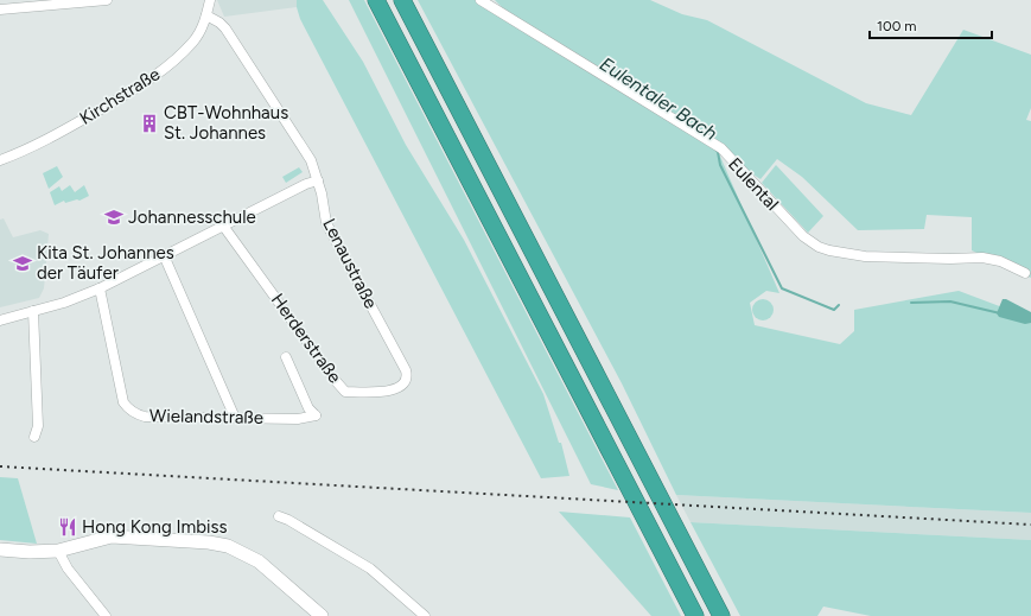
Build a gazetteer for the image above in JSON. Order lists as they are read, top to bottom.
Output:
{
  "streets": {
    "street": [
      "Kirchstraße",
      "Eulental",
      "Lenaustraße",
      "Herderstraße",
      "Wielandstraße"
    ]
  },
  "crossings": [
    ["Kirchstraße", "Lenaustraße"],
    ["Lenaustraße", "Herderstraße"]
  ],
  "water": ["Eulentaler Bach"],
  "places": {
    "building": ["CBT-Wohnhaus St. Johannes"],
    "school or university": ["Johannesschule", "Kita St. Johannes der Täufer"],
    "restaurant": ["Hong Kong Imbiss"]
  },
  "scale_bar": "100 m"
}
